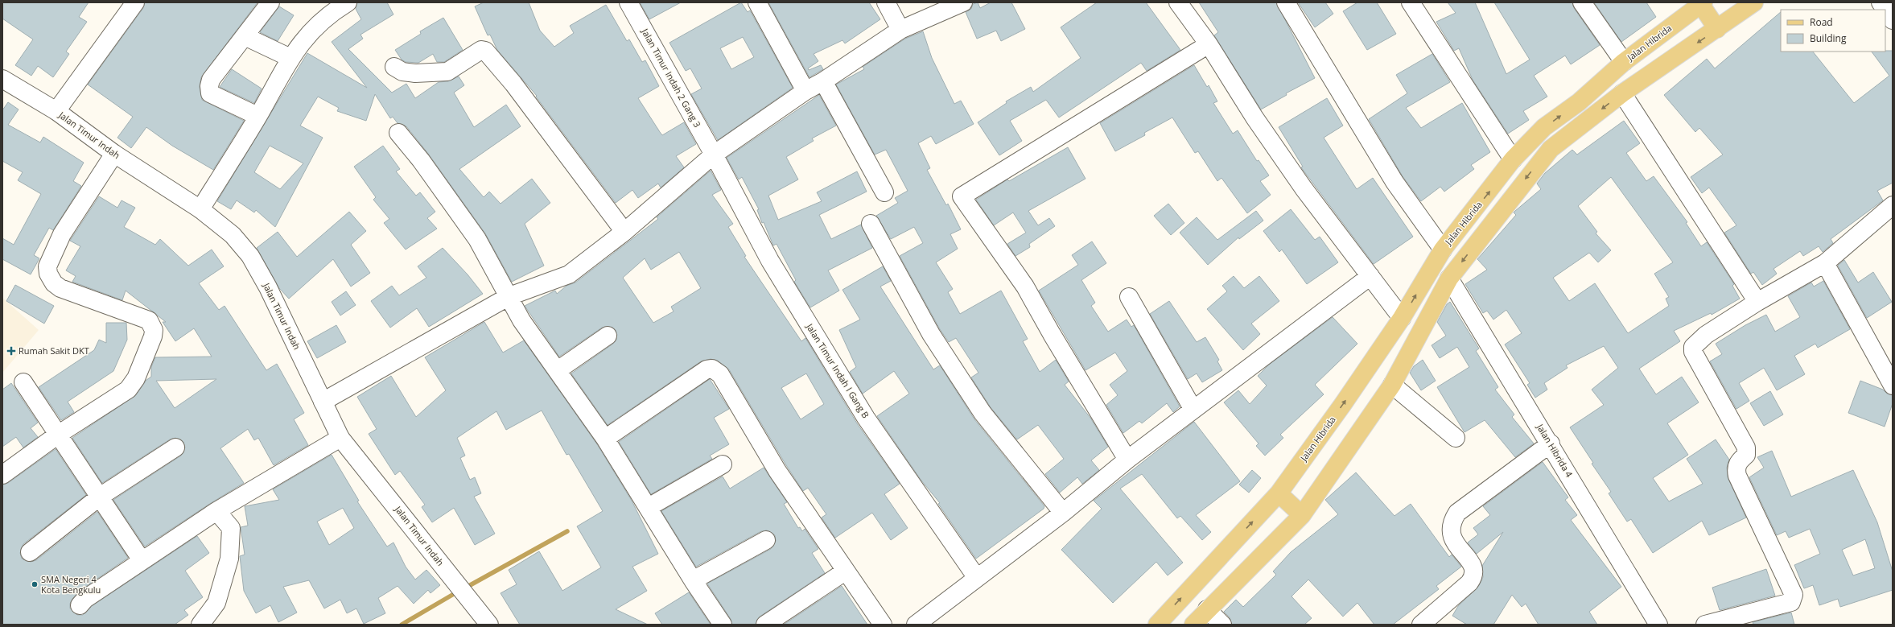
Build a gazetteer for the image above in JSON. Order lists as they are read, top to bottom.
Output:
{
  "streets": {
    "main road": ["Jalan Hibrida"],
    "street": [
      "Jalan Timur Indah 2 Gang 3",
      "Jalan Timur Indah",
      "Jalan Timur Indah I Gang B",
      "Jalan Hibrida 4"
    ]
  },
  "crossings": [
    ["Jalan Timur Indah 2 Gang 3", "Jalan Timur Indah I Gang B"]
  ],
  "places": {
    "health": ["Rumah Sakit DKT"],
    "other": ["SMA Negeri 4 Kota Bengkulu"]
  },
  "legend": ["Road", "Building"]
}
